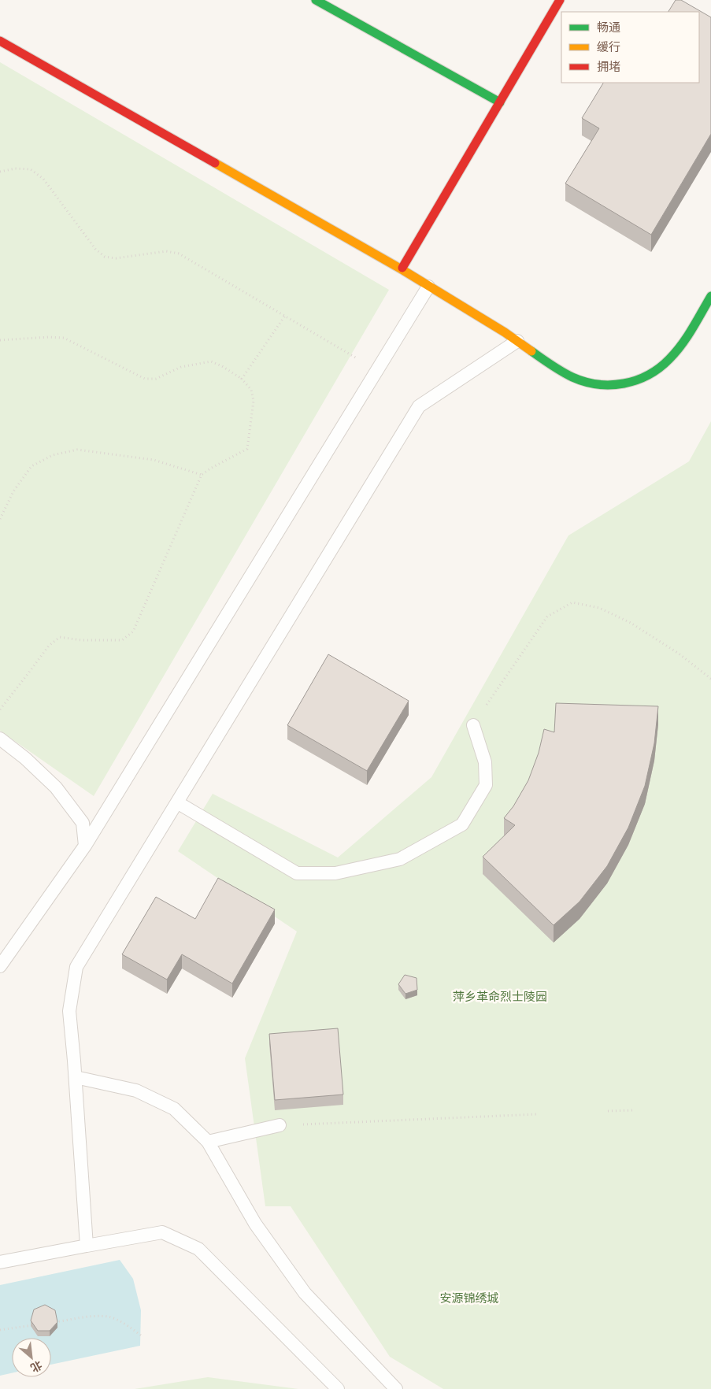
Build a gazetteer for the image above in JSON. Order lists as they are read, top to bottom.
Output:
{
  "parks": ["萍乡革命烈士陵园", "安源锦绣城"],
  "legend": ["畅通", "缓行", "拥堵"],
  "north": "bottom right"
}
